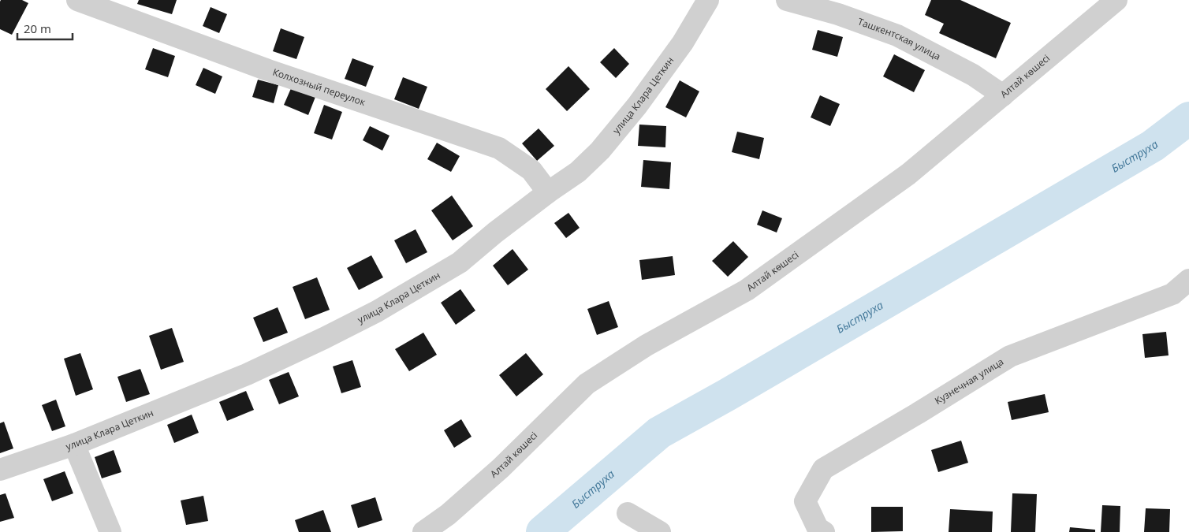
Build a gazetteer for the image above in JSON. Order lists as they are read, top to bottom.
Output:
{
  "streets": {
    "street": [
      "Ташкентская улица",
      "Алтай көшесі",
      "Колхозный переулок",
      "улица Клара Цеткин",
      "Кузнечная улица"
    ]
  },
  "crossings": [
    ["Ташкентская улица", "Алтай көшесі"],
    ["Колхозный переулок", "улица Клара Цеткин"]
  ],
  "water": ["Быструха"],
  "scale_bar": "20 m"
}
